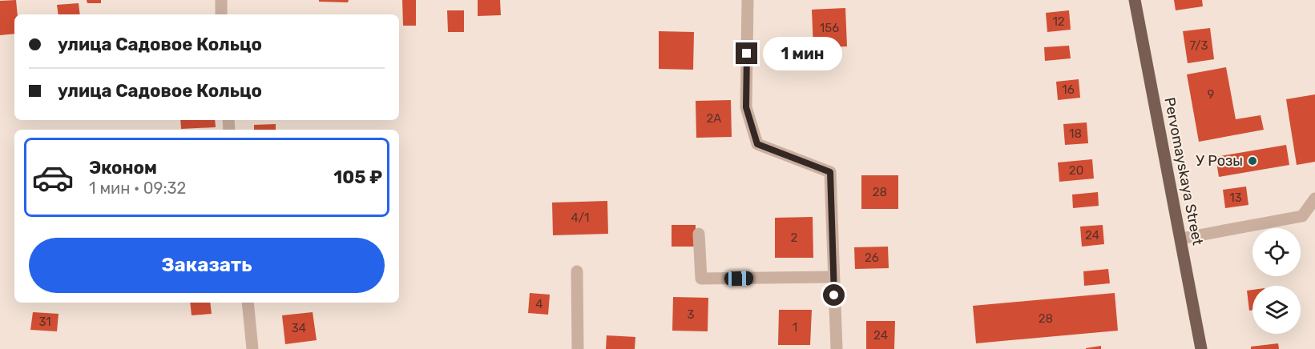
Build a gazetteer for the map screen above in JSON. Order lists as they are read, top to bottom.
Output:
{
  "streets": {
    "main road": ["Pervomayskaya Street"]
  },
  "places": ["У Розы"],
  "house_numbers": [
    "12",
    "156",
    "7/3",
    "16",
    "9",
    "2А",
    "18",
    "20",
    "28",
    "13",
    "4/1",
    "24",
    "2",
    "26",
    "4",
    "3",
    "28",
    "31",
    "1",
    "34",
    "24"
  ],
  "page": {
    "banner": ["улица Садовое Кольцо", "улица Садовое Кольцо"],
    "bubble": "1 мин",
    "list": [
      {
        "name": "Эконом",
        "note": "1 мин · 09:32",
        "value": "105 ₽"
      }
    ],
    "buttons": "Заказать"
  }
}
